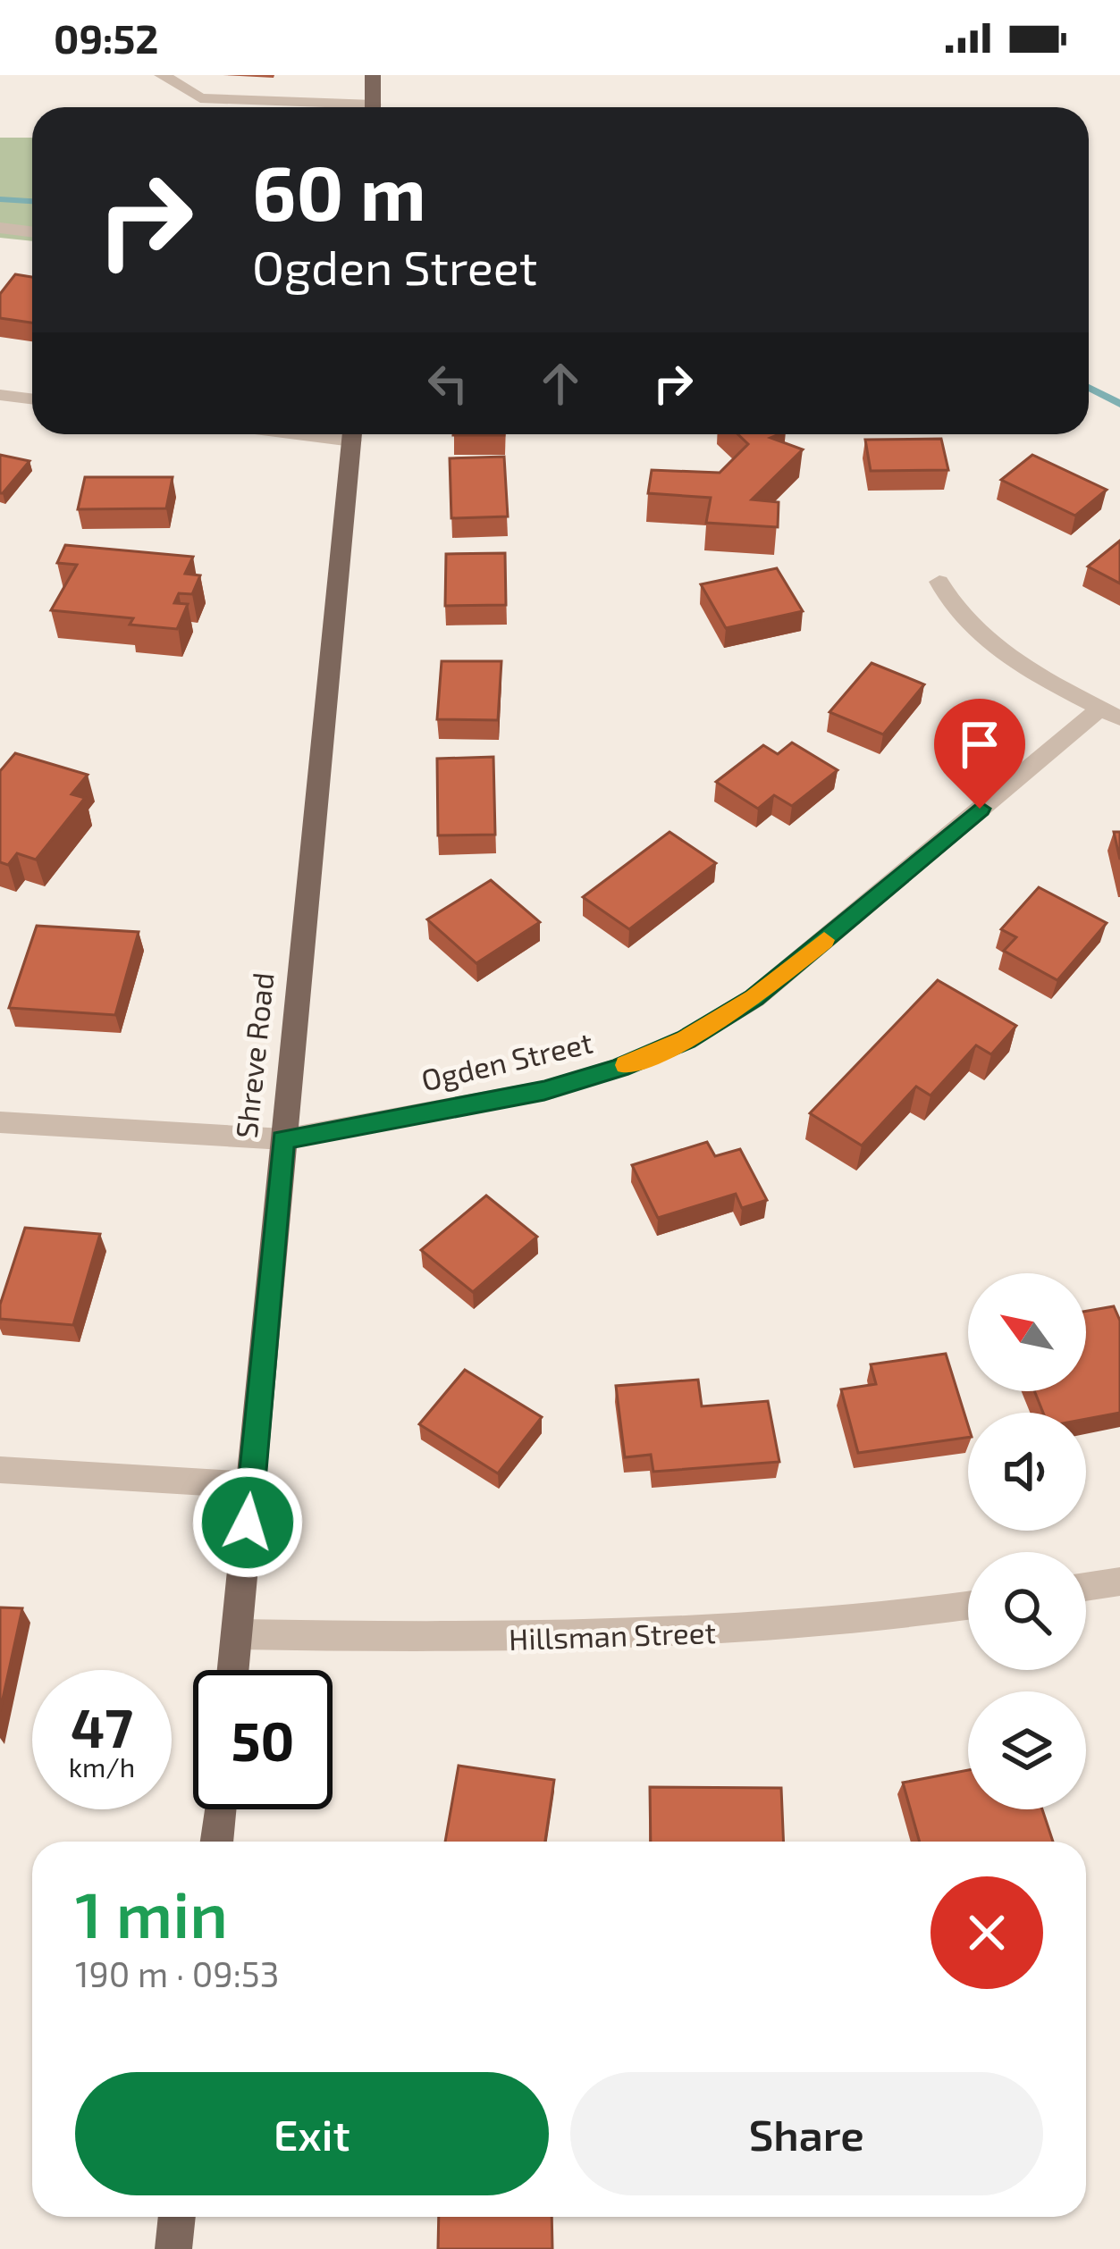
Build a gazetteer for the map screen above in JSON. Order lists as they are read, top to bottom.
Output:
{
  "streets": {
    "main road": ["Shreve Road"],
    "street": ["Ogden Street", "Hillsman Street"]
  },
  "crossings": [
    ["Shreve Road", "Ogden Street"],
    ["Shreve Road", "Hillsman Street"]
  ],
  "north": "top left",
  "page": {
    "status": "09:52",
    "turn": ["60 m", "Ogden Street"],
    "speed": "47 km/h",
    "limit": "50",
    "heading": ["1 min", "190 m · 09:53"],
    "buttons": ["Exit", "Share"]
  }
}
